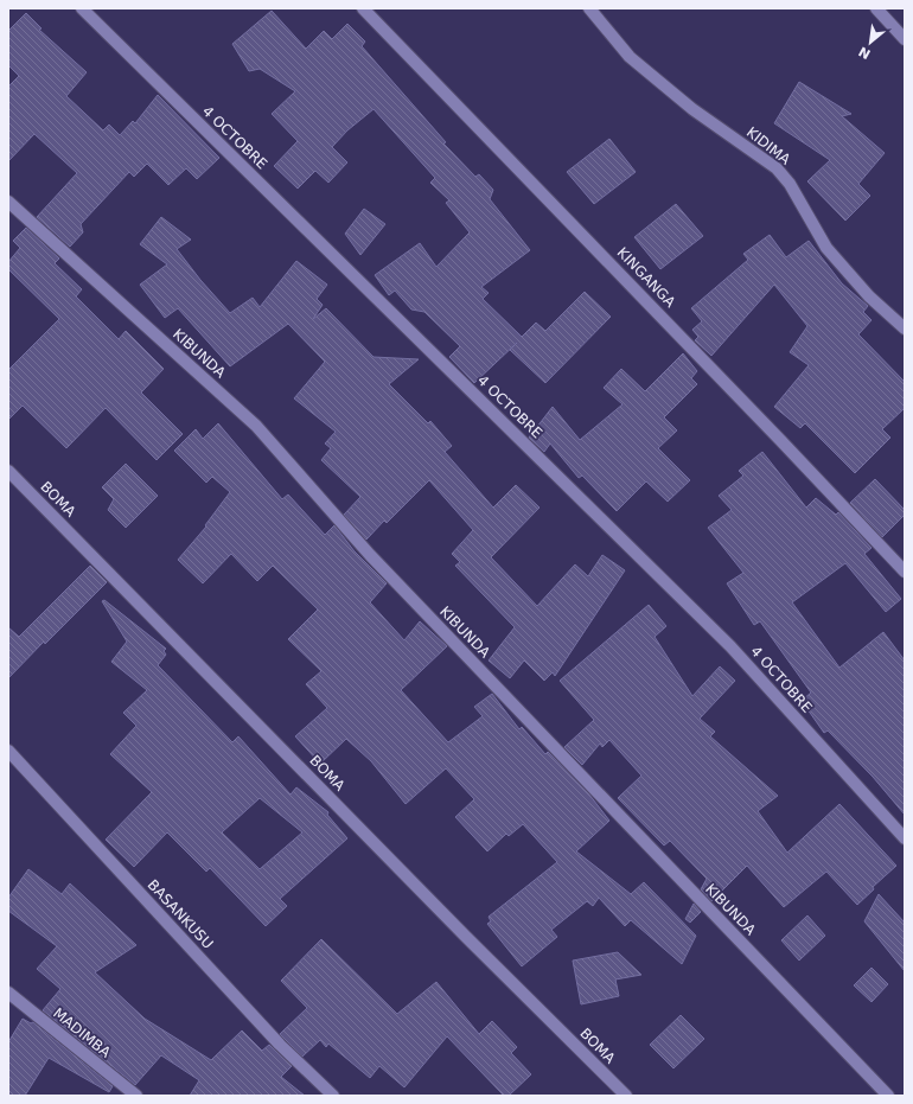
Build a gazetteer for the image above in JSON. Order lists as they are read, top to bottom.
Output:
{
  "streets": {
    "street": [
      "4 OCTOBRE",
      "KIDIMA",
      "KINGANGA",
      "KIBUNDA",
      "BOMA",
      "BASANKUSU",
      "MADIMBA"
    ]
  },
  "north": "bottom left"
}
